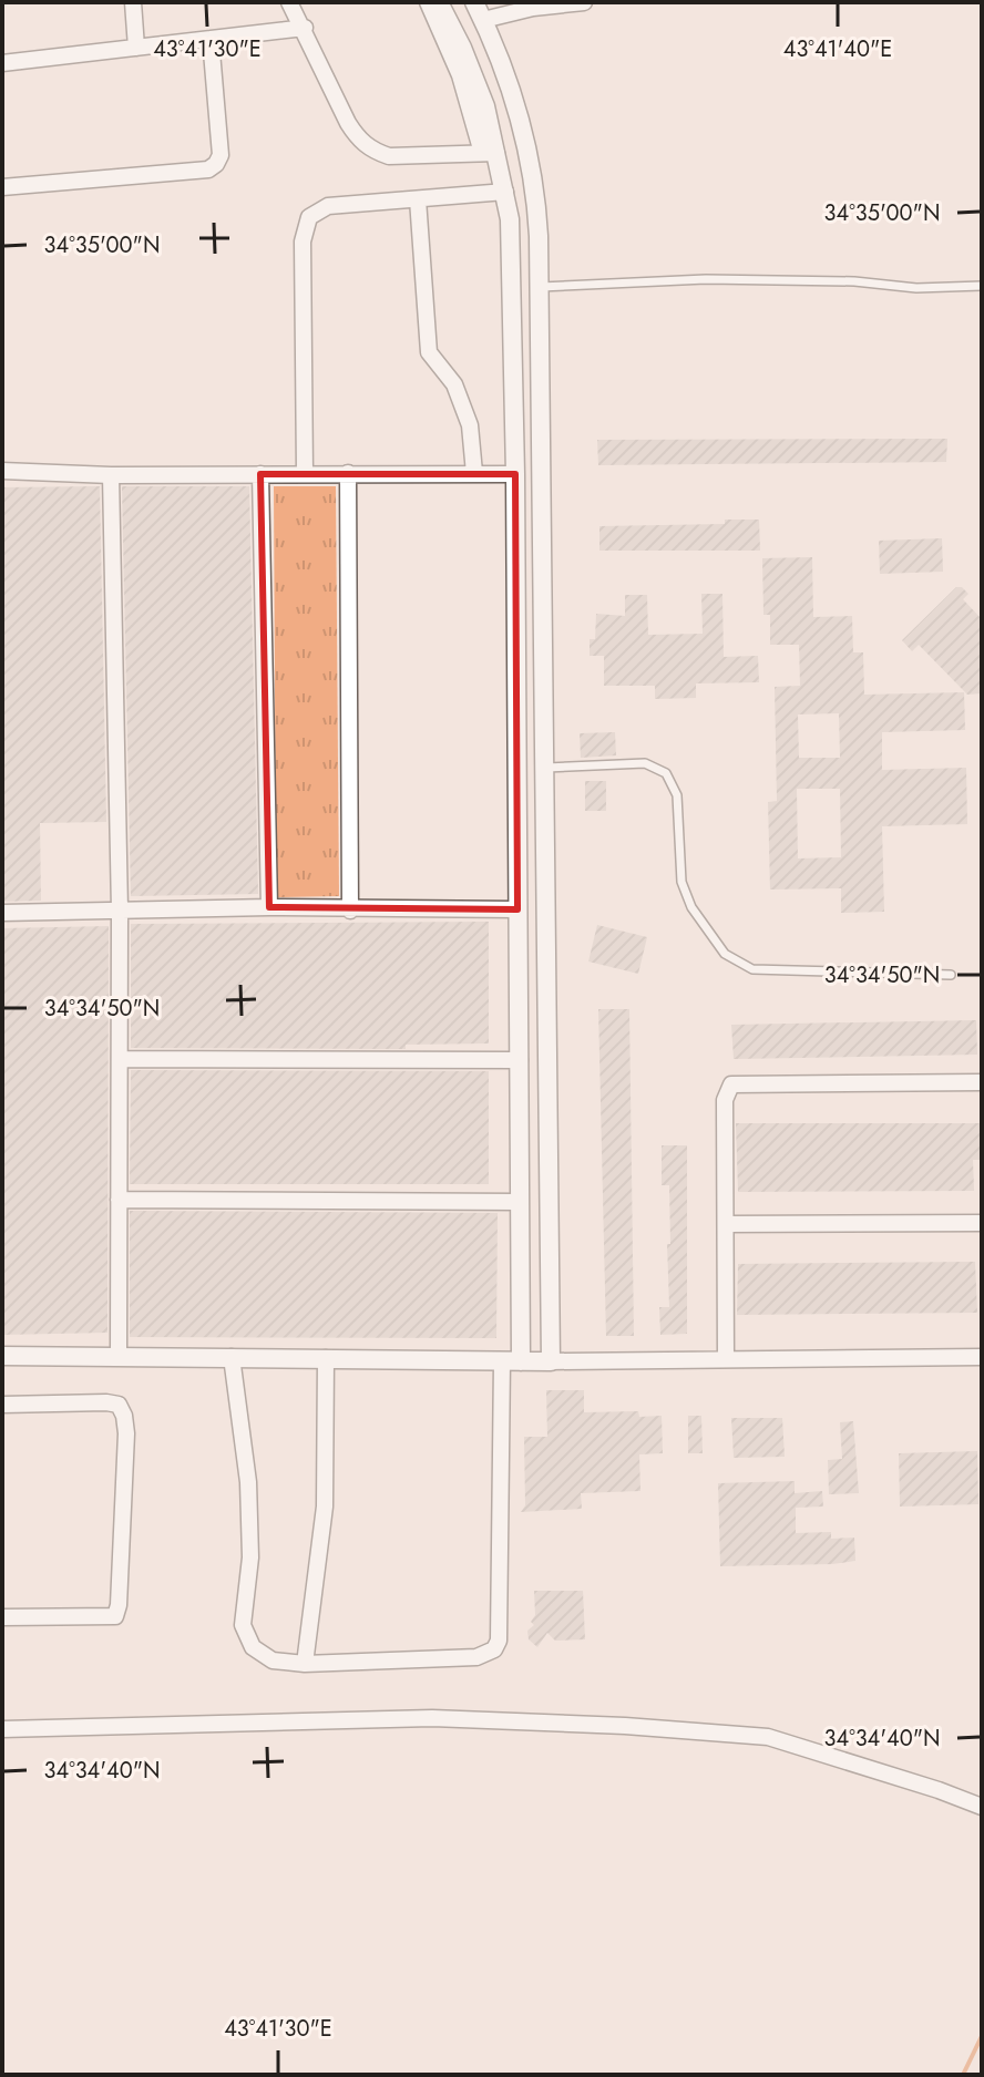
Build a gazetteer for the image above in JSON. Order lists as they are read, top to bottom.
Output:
{
  "coordinates": [
    "43°41'30\"E",
    "43°41'40\"E",
    "34°35'00\"N",
    "34°34'50\"N",
    "34°34'40\"N"
  ]
}
